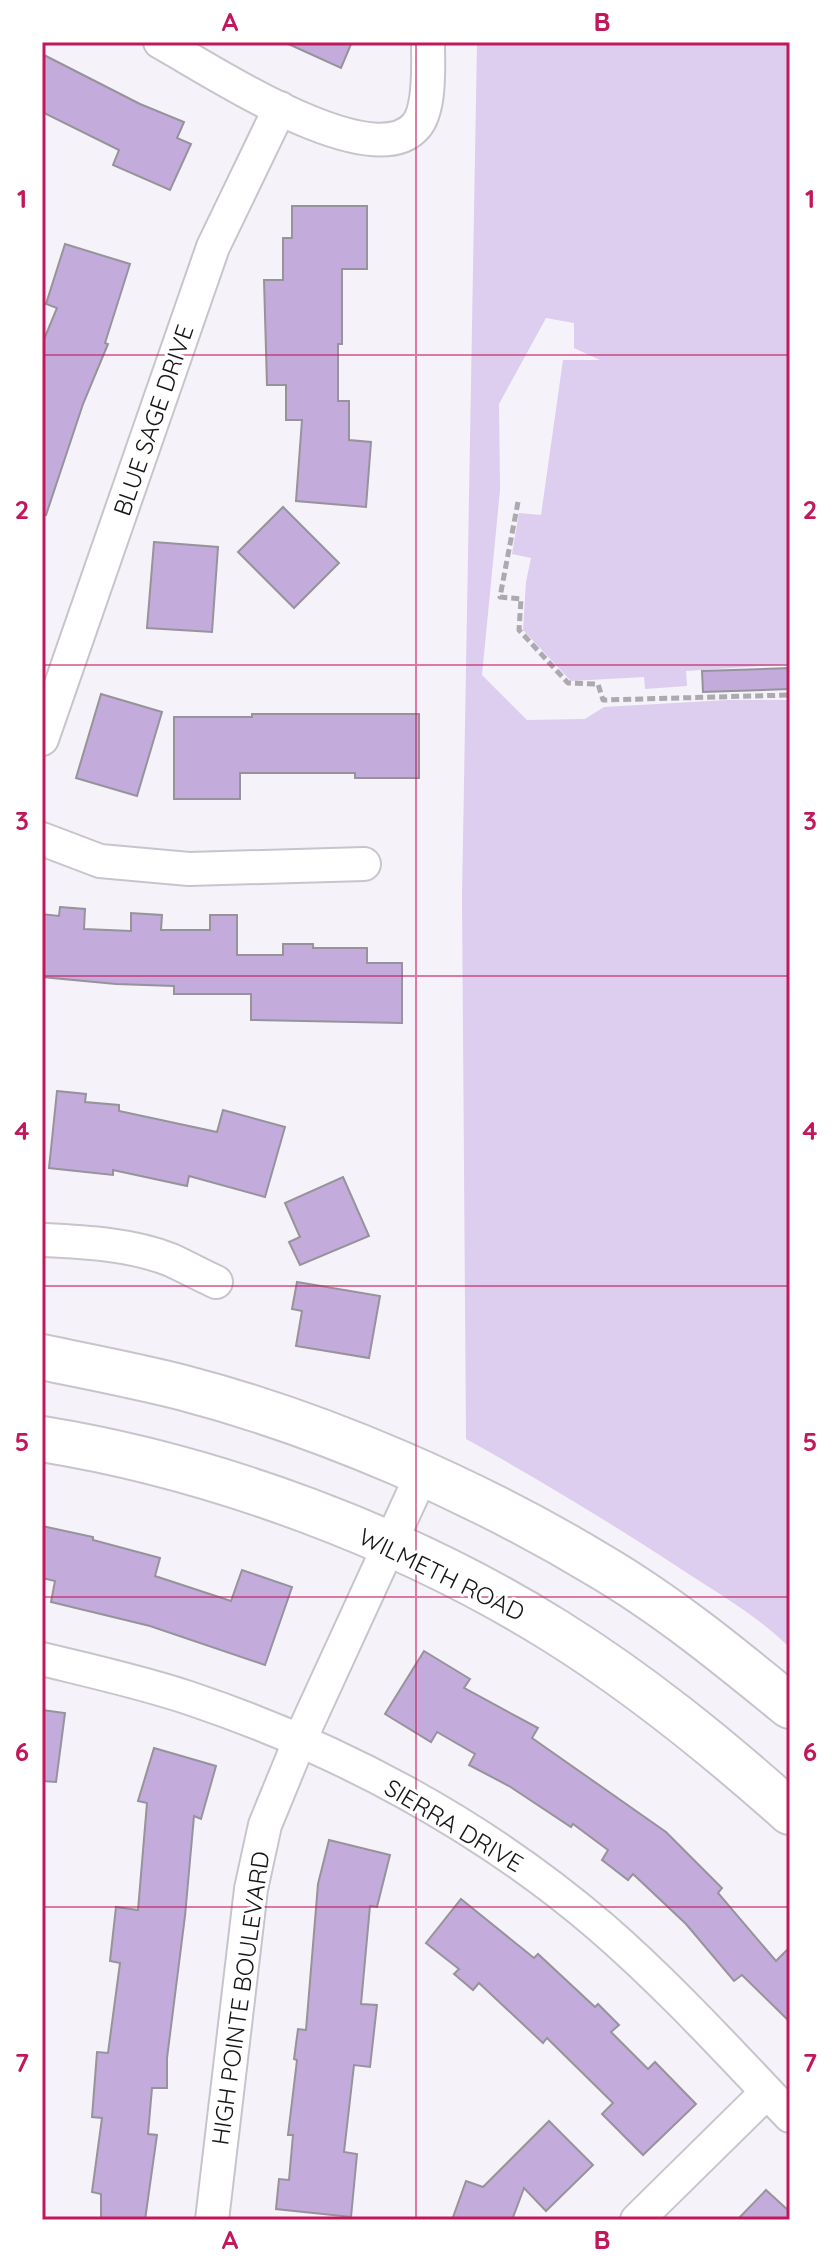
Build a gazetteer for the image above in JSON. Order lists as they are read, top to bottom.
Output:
{
  "streets": {
    "main road": ["WILMETH ROAD"],
    "street": ["BLUE SAGE DRIVE", "SIERRA DRIVE", "HIGH POINTE BOULEVARD"]
  },
  "crossings": [
    ["WILMETH ROAD", "HIGH POINTE BOULEVARD"],
    ["SIERRA DRIVE", "HIGH POINTE BOULEVARD"]
  ],
  "grid": {
    "columns": ["A", "B"],
    "rows": [
      "1",
      "2",
      "3",
      "4",
      "5",
      "6",
      "7"
    ]
  }
}
